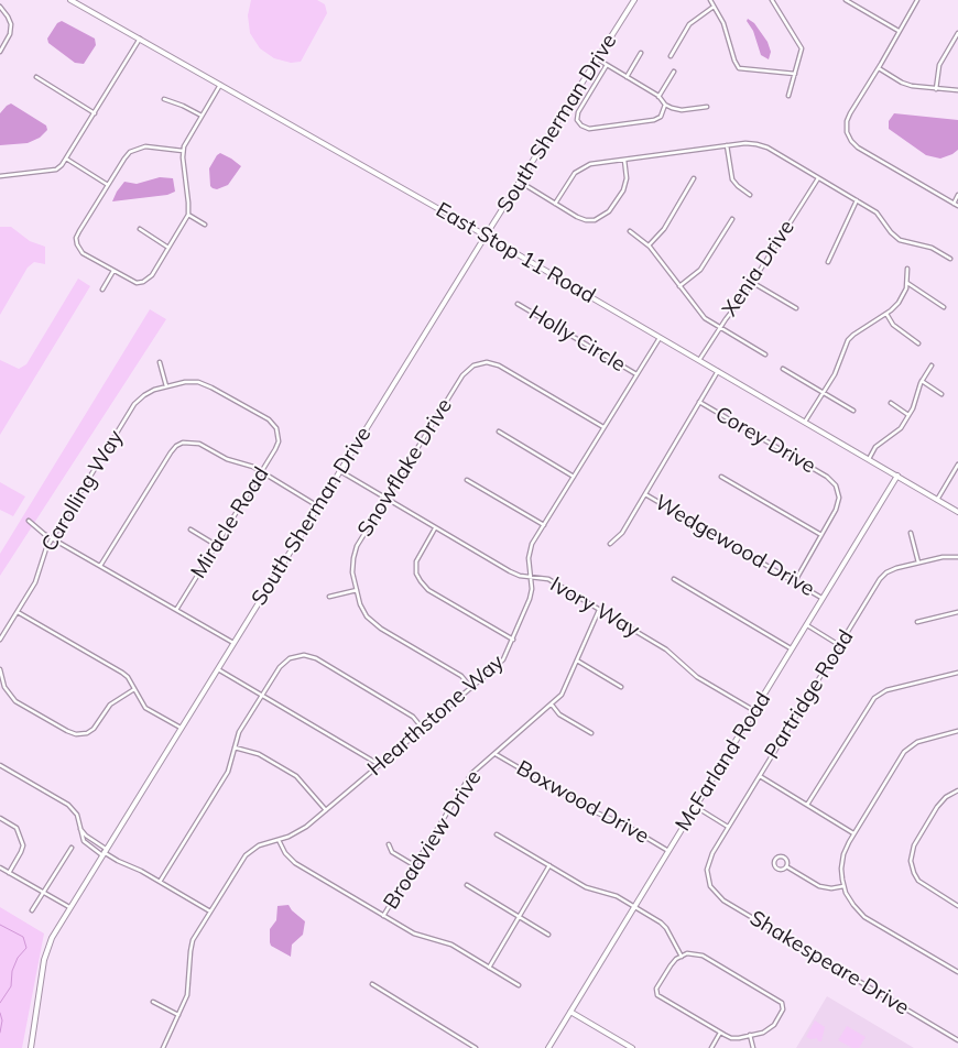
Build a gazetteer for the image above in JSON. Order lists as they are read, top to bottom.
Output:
{
  "streets": {
    "street": [
      "South Sherman Drive",
      "East Stop 11 Road",
      "Xenia Drive",
      "Holly Circle",
      "Corey Drive",
      "Snowflake Drive",
      "Carolling Way",
      "Miracle Road",
      "Wedgewood Drive",
      "Ivory Way",
      "Partridge Road",
      "Hearthstone Way",
      "McFarland Road",
      "Boxwood Drive",
      "Broadview Drive",
      "Shakespeare Drive"
    ]
  },
  "crossings": [
    ["South Sherman Drive", "East Stop 11 Road"],
    ["South Sherman Drive", "Ivory Way"],
    ["East Stop 11 Road", "Xenia Drive"],
    ["East Stop 11 Road", "Hearthstone Way"],
    ["East Stop 11 Road", "McFarland Road"],
    ["Holly Circle", "Hearthstone Way"],
    ["Snowflake Drive", "Ivory Way"],
    ["Snowflake Drive", "Hearthstone Way"],
    ["Carolling Way", "Miracle Road"],
    ["Wedgewood Drive", "Partridge Road"],
    ["Wedgewood Drive", "McFarland Road"],
    ["Ivory Way", "Hearthstone Way"],
    ["Ivory Way", "McFarland Road"],
    ["Ivory Way", "Broadview Drive"],
    ["Partridge Road", "Shakespeare Drive"],
    ["McFarland Road", "Boxwood Drive"],
    ["Boxwood Drive", "Broadview Drive"]
  ]
}
